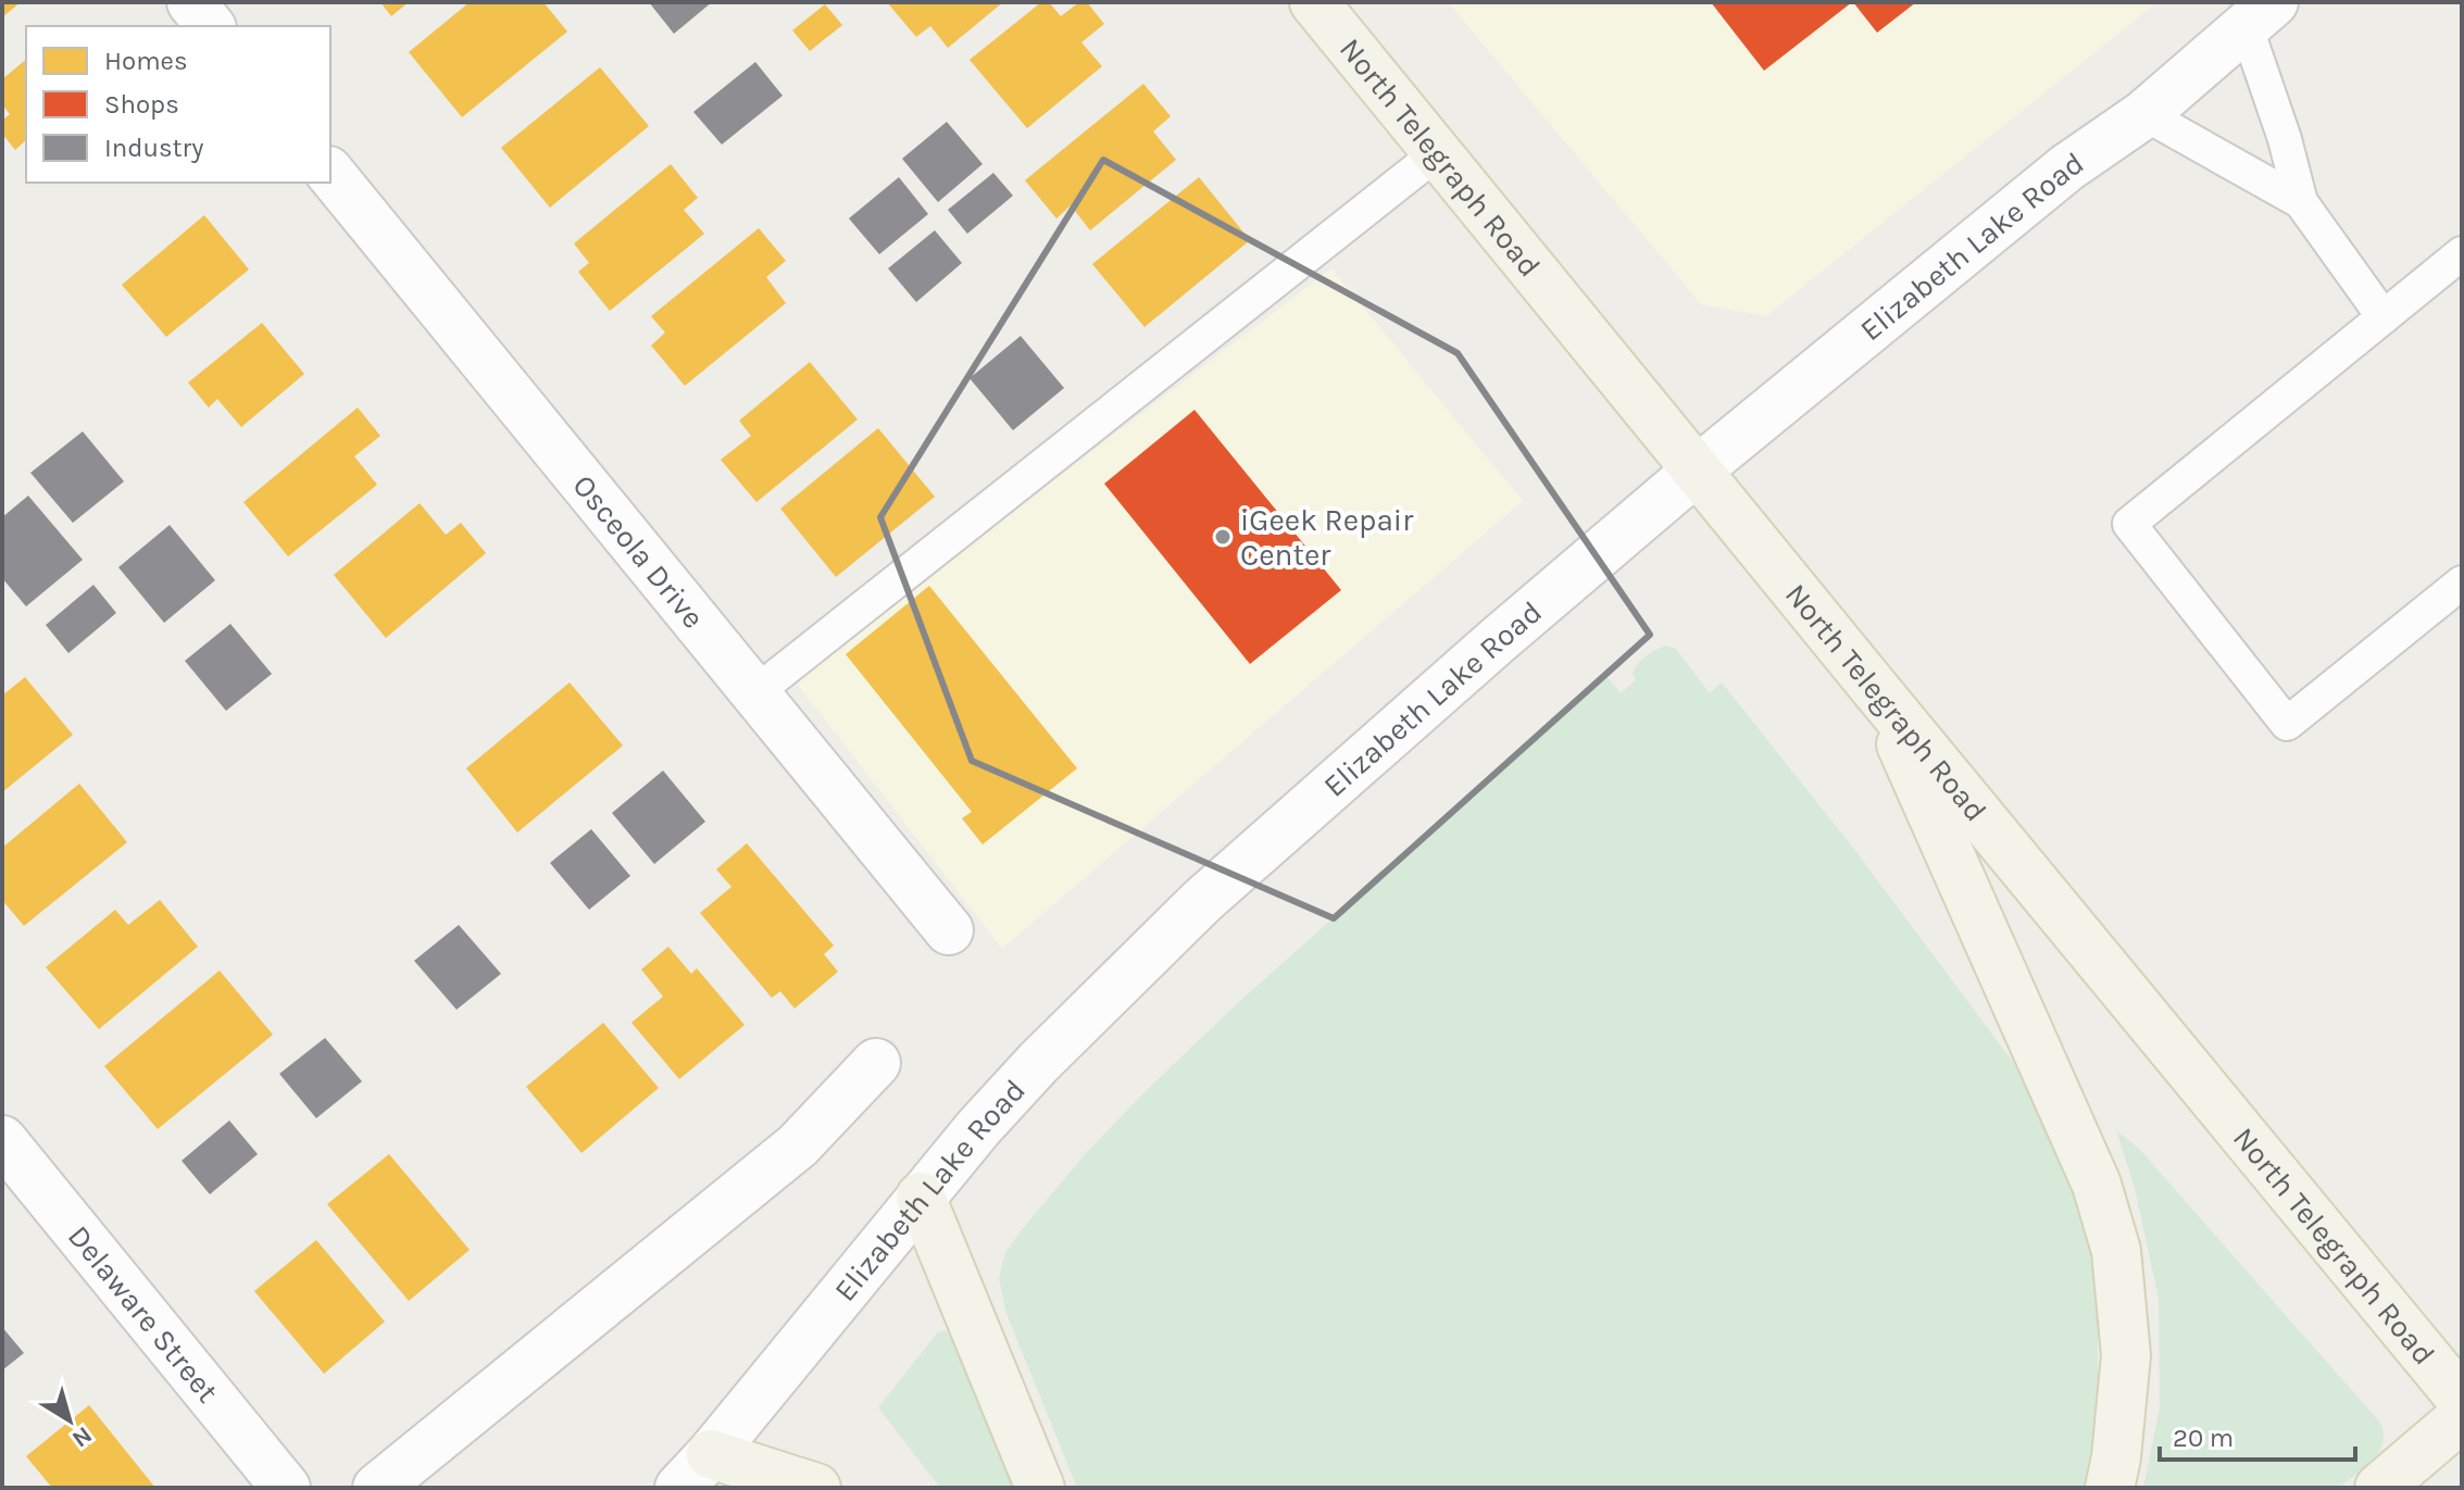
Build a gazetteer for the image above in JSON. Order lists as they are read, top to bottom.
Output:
{
  "streets": {
    "main road": [
      "North Telegraph Road",
      "Elizabeth Lake Road",
      "Osceola Drive",
      "Delaware Street"
    ]
  },
  "crossings": [
    ["North Telegraph Road", "Elizabeth Lake Road"]
  ],
  "places": ["iGeek Repair Center"],
  "legend": ["Homes", "Shops", "Industry"],
  "scale_bar": "20 m",
  "north": "bottom right"
}
